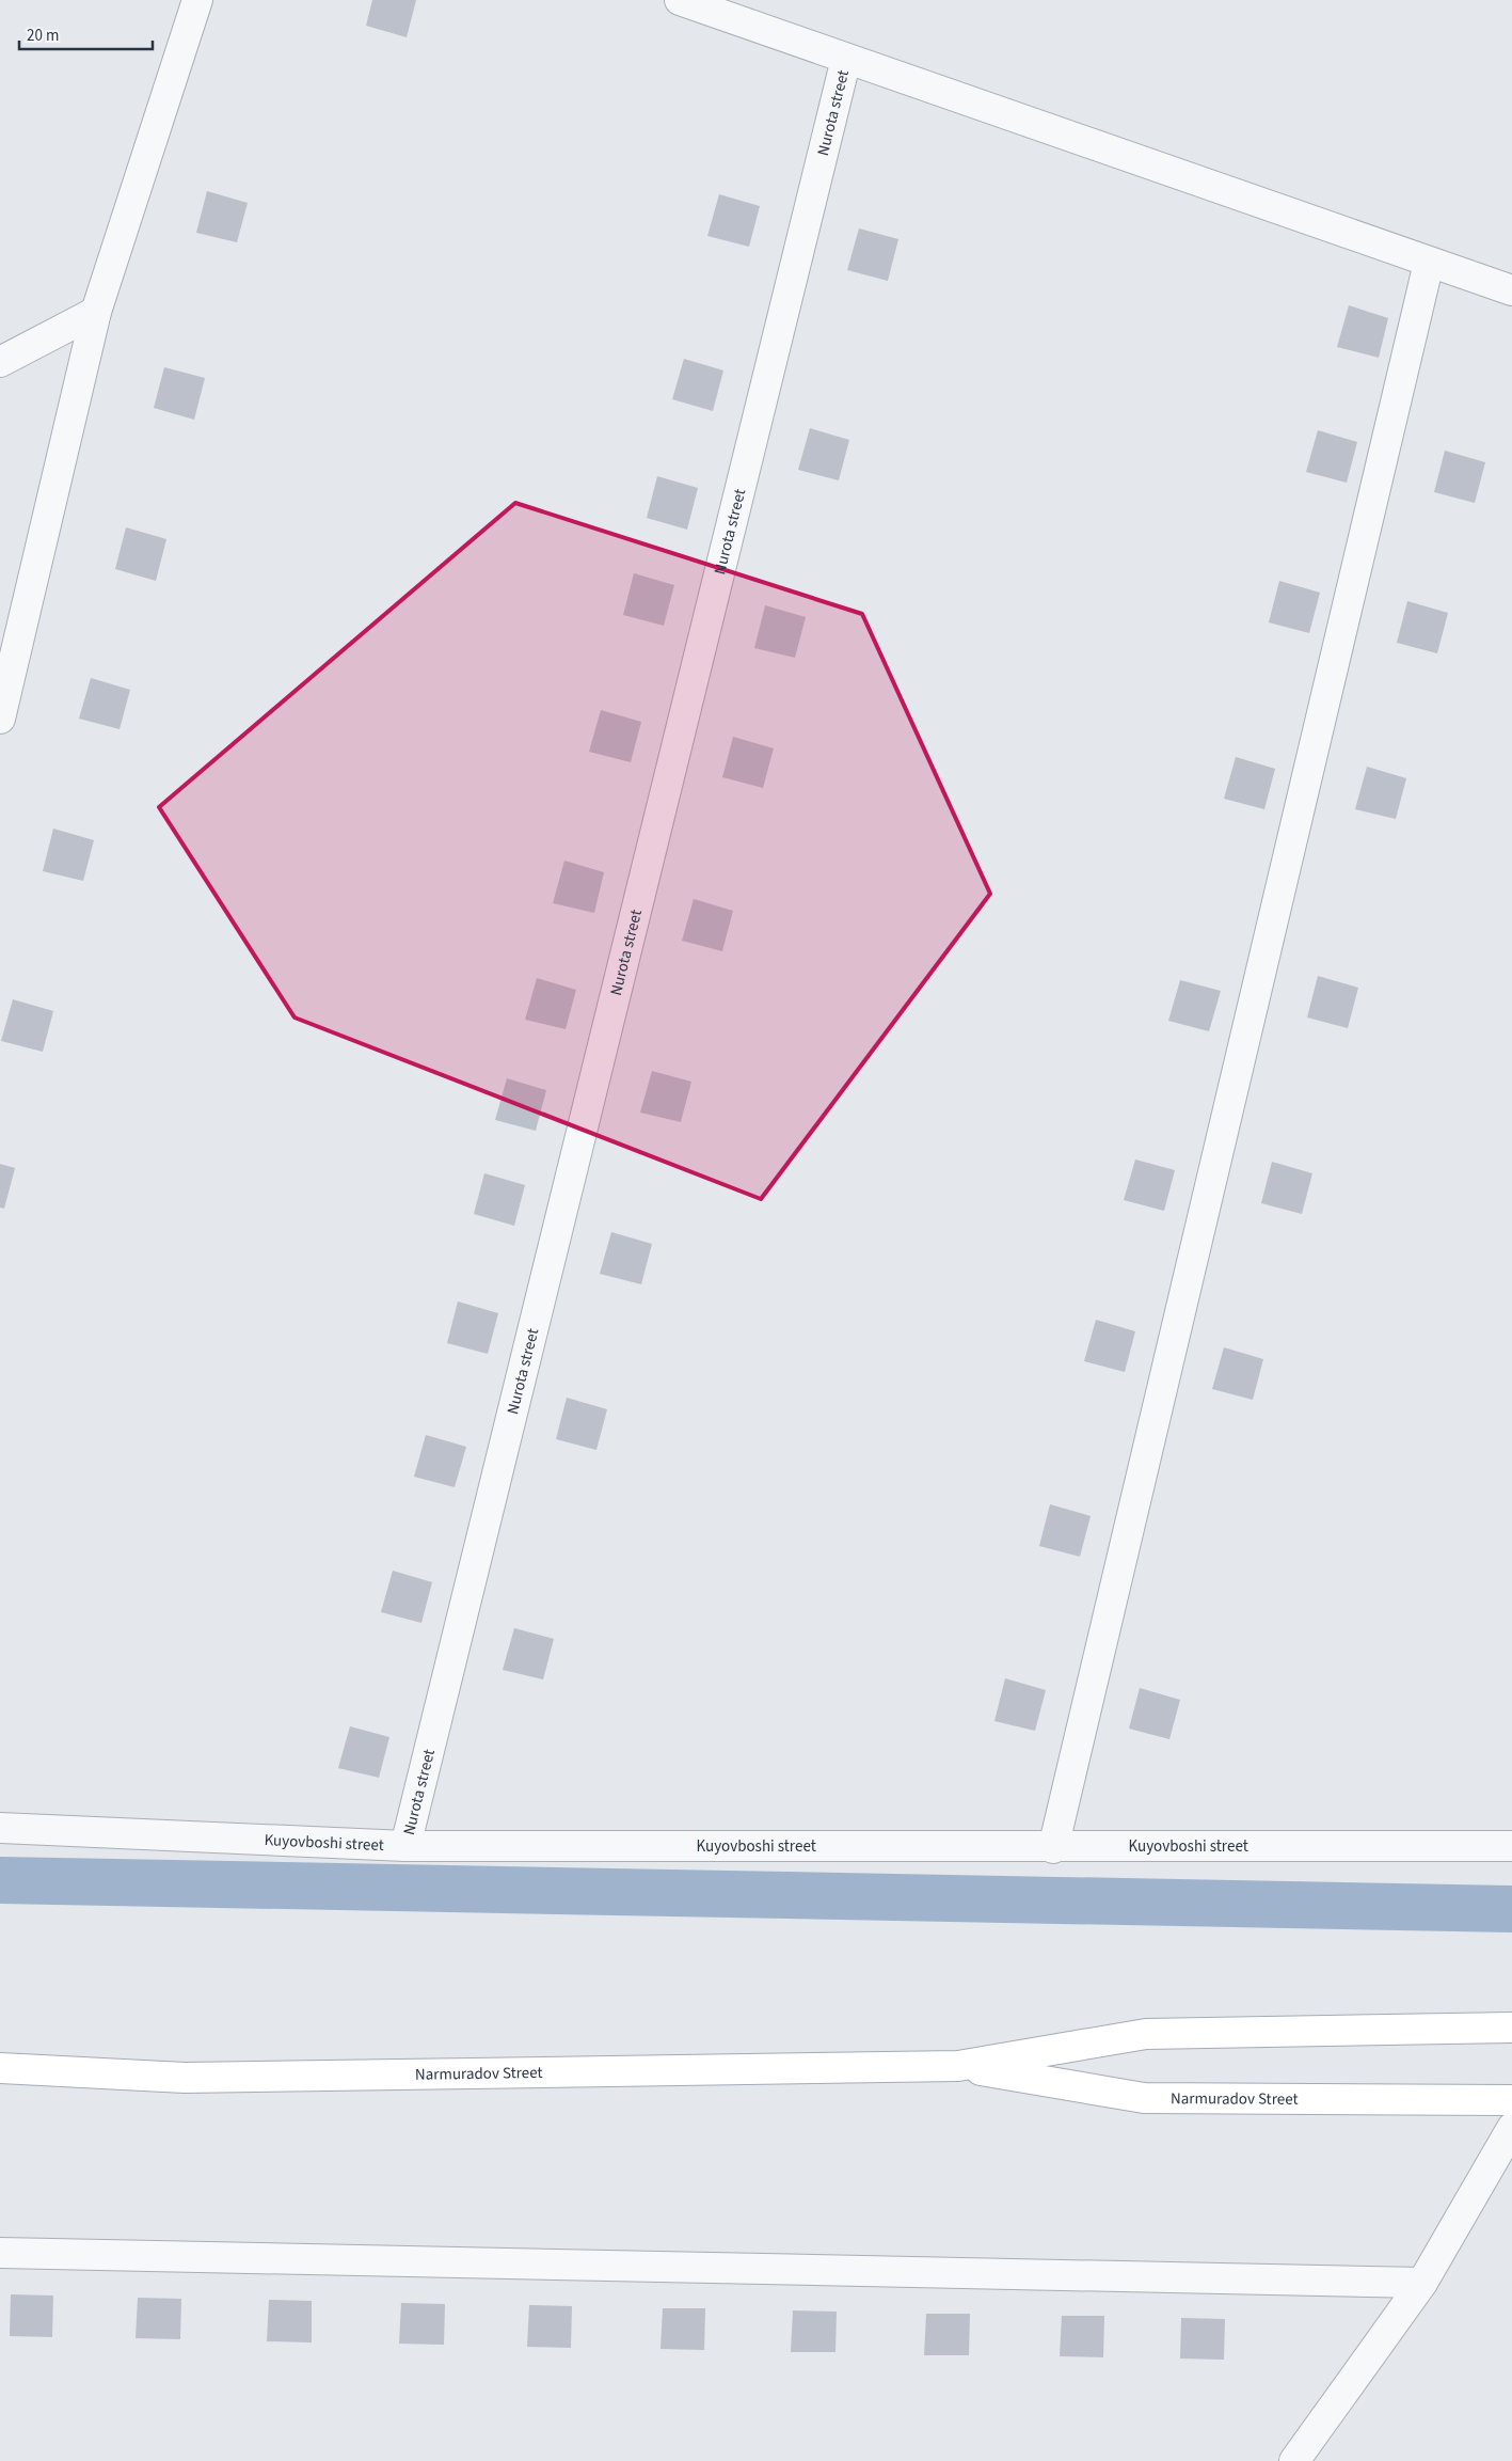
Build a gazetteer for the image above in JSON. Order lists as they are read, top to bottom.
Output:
{
  "streets": {
    "main road": ["Narmuradov Street"],
    "street": ["Nurota street", "Kuyovboshi street"]
  },
  "crossings": [
    ["Nurota street", "Kuyovboshi street"]
  ],
  "scale_bar": "20 m"
}
